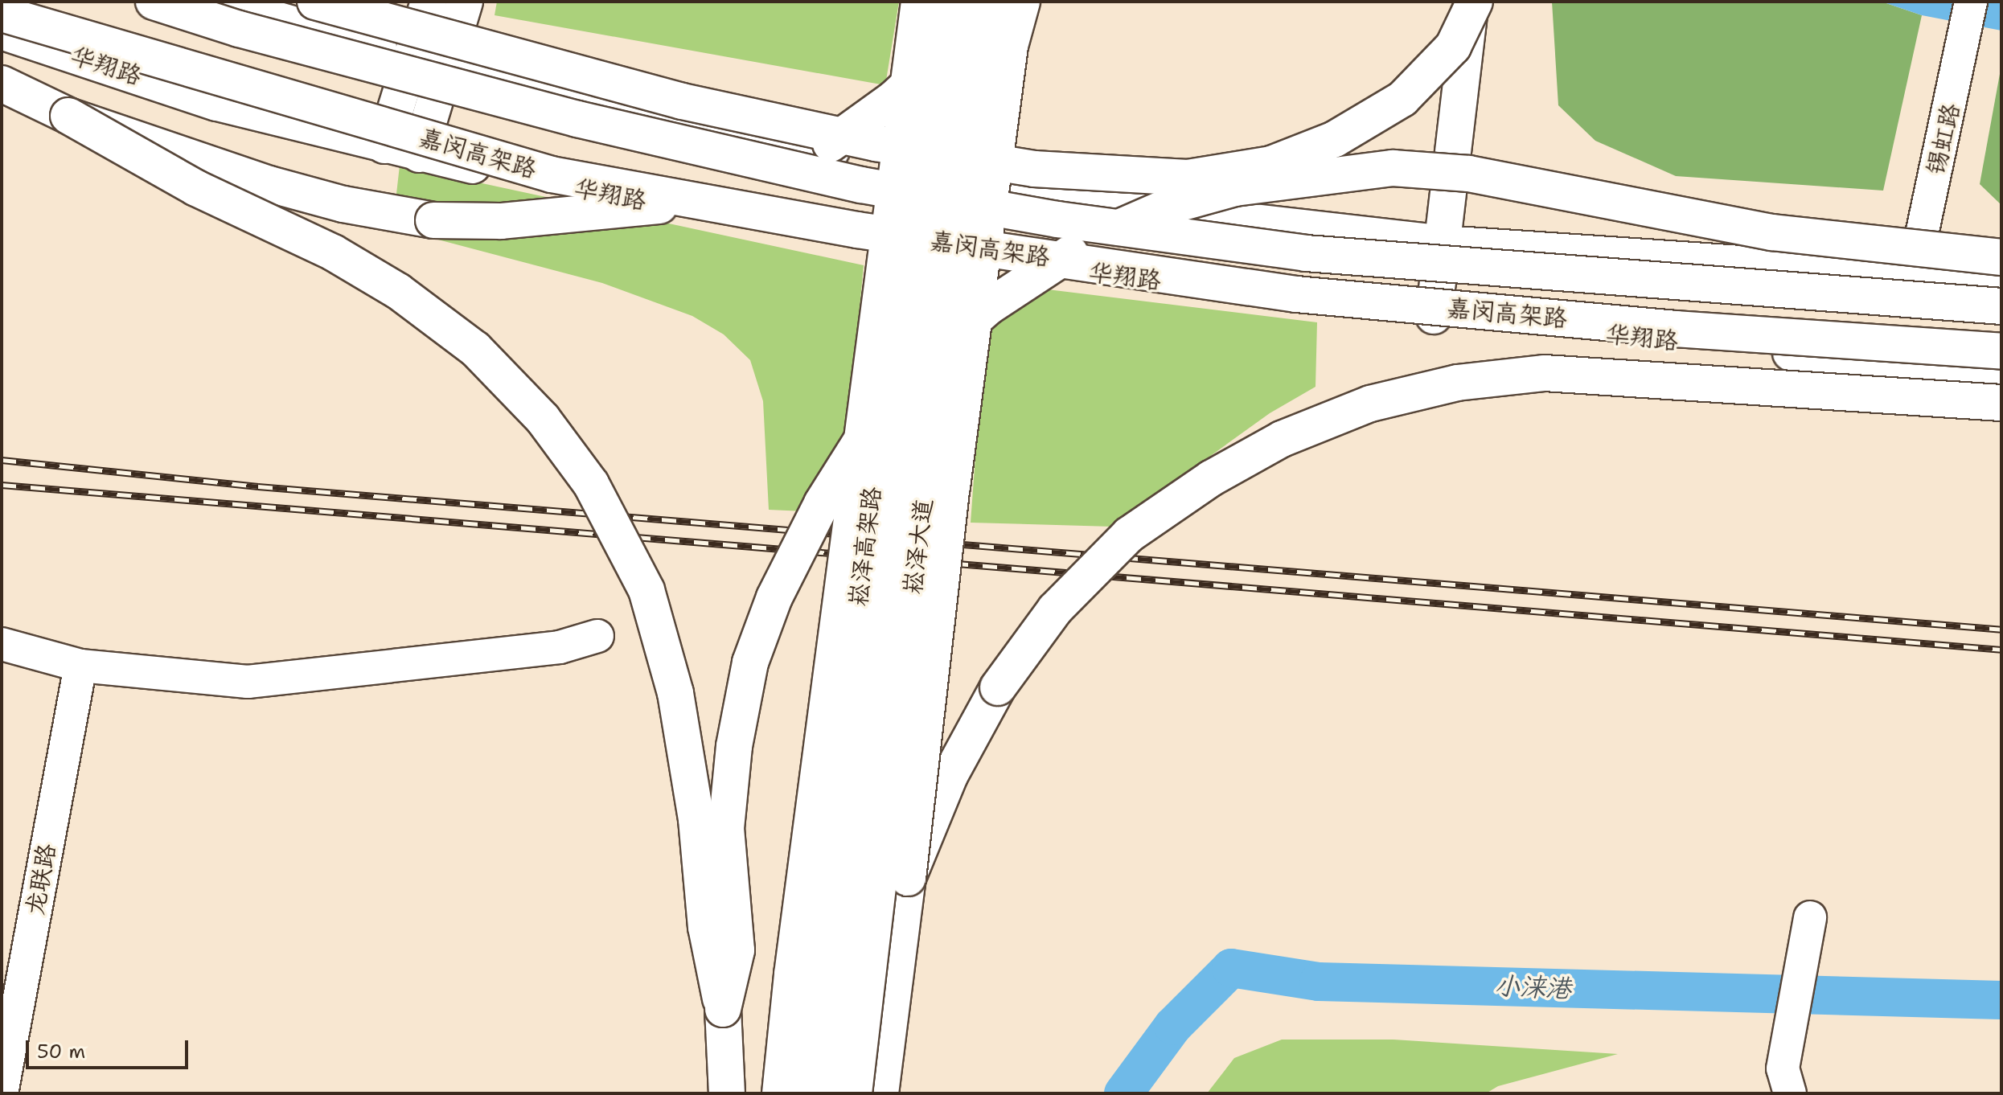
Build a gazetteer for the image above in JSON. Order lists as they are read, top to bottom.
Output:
{
  "streets": {
    "main road": [
      "华翔路",
      "嘉闵高架路",
      "崧泽高架路",
      "崧泽大道"
    ],
    "street": ["锡虹路", "龙联路"]
  },
  "water": ["小涞港"],
  "scale_bar": "50 m"
}
